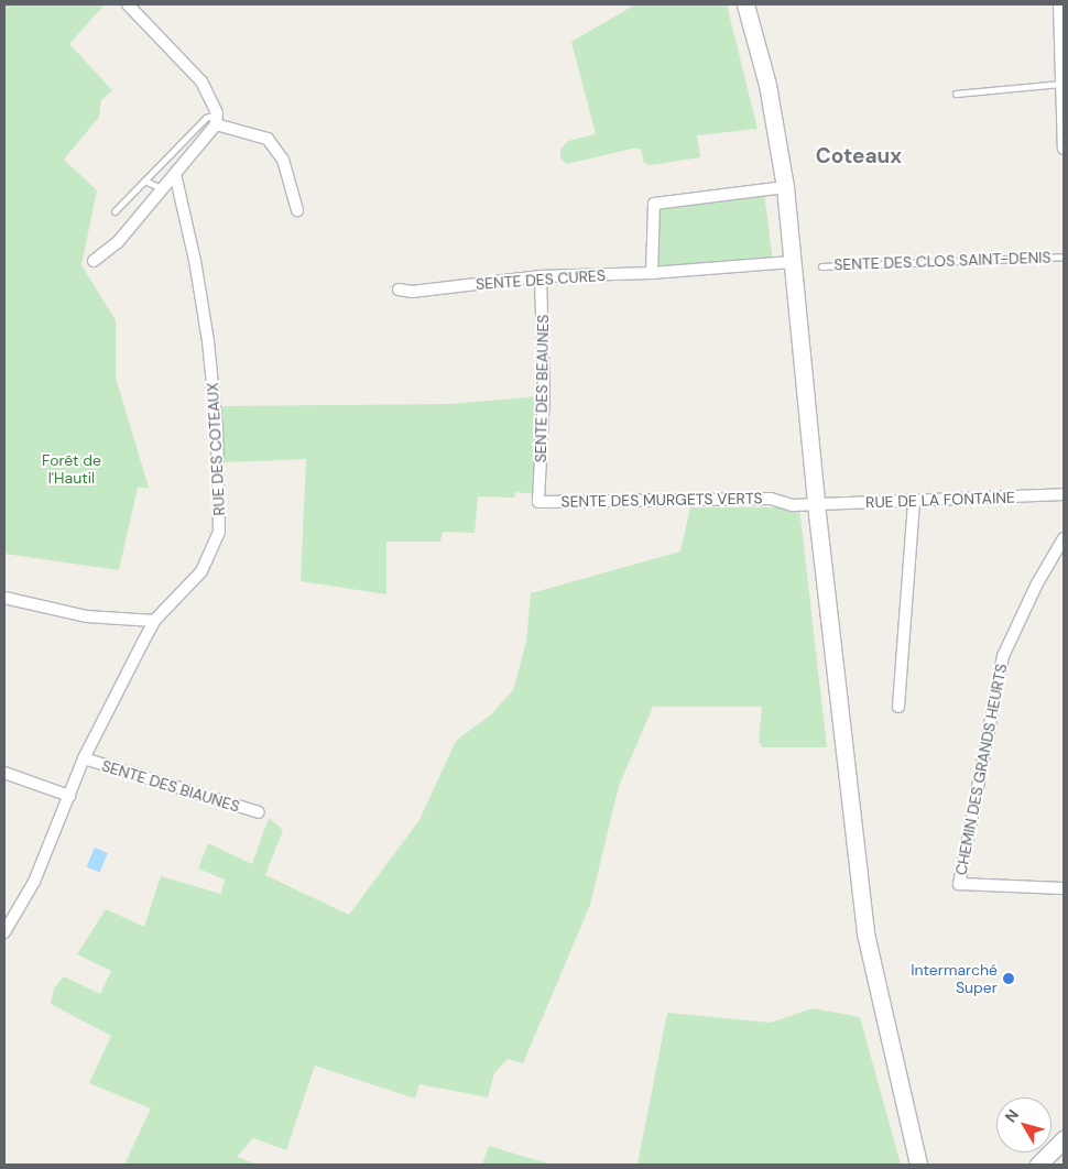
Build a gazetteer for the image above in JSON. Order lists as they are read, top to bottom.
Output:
{
  "streets": {
    "street": [
      "SENTE DES CURES",
      "SENTE DES BEAUNES",
      "RUE DES COTEAUX",
      "SENTE DES MURGETS VERTS",
      "RUE DE LA FONTAINE",
      "CHEMIN DES GRANDS HEURTS",
      "SENTE DES BIAUNES"
    ],
    "lane": ["SENTE DES CLOS SAINT-DENIS"]
  },
  "crossings": [
    ["SENTE DES CURES", "SENTE DES BEAUNES"],
    ["SENTE DES BEAUNES", "SENTE DES MURGETS VERTS"],
    ["RUE DES COTEAUX", "SENTE DES BIAUNES"],
    ["SENTE DES MURGETS VERTS", "RUE DE LA FONTAINE"]
  ],
  "districts": ["Coteaux"],
  "parks": ["Forêt de l'Hautil"],
  "places": ["Intermarché Super"],
  "north": "top left"
}
